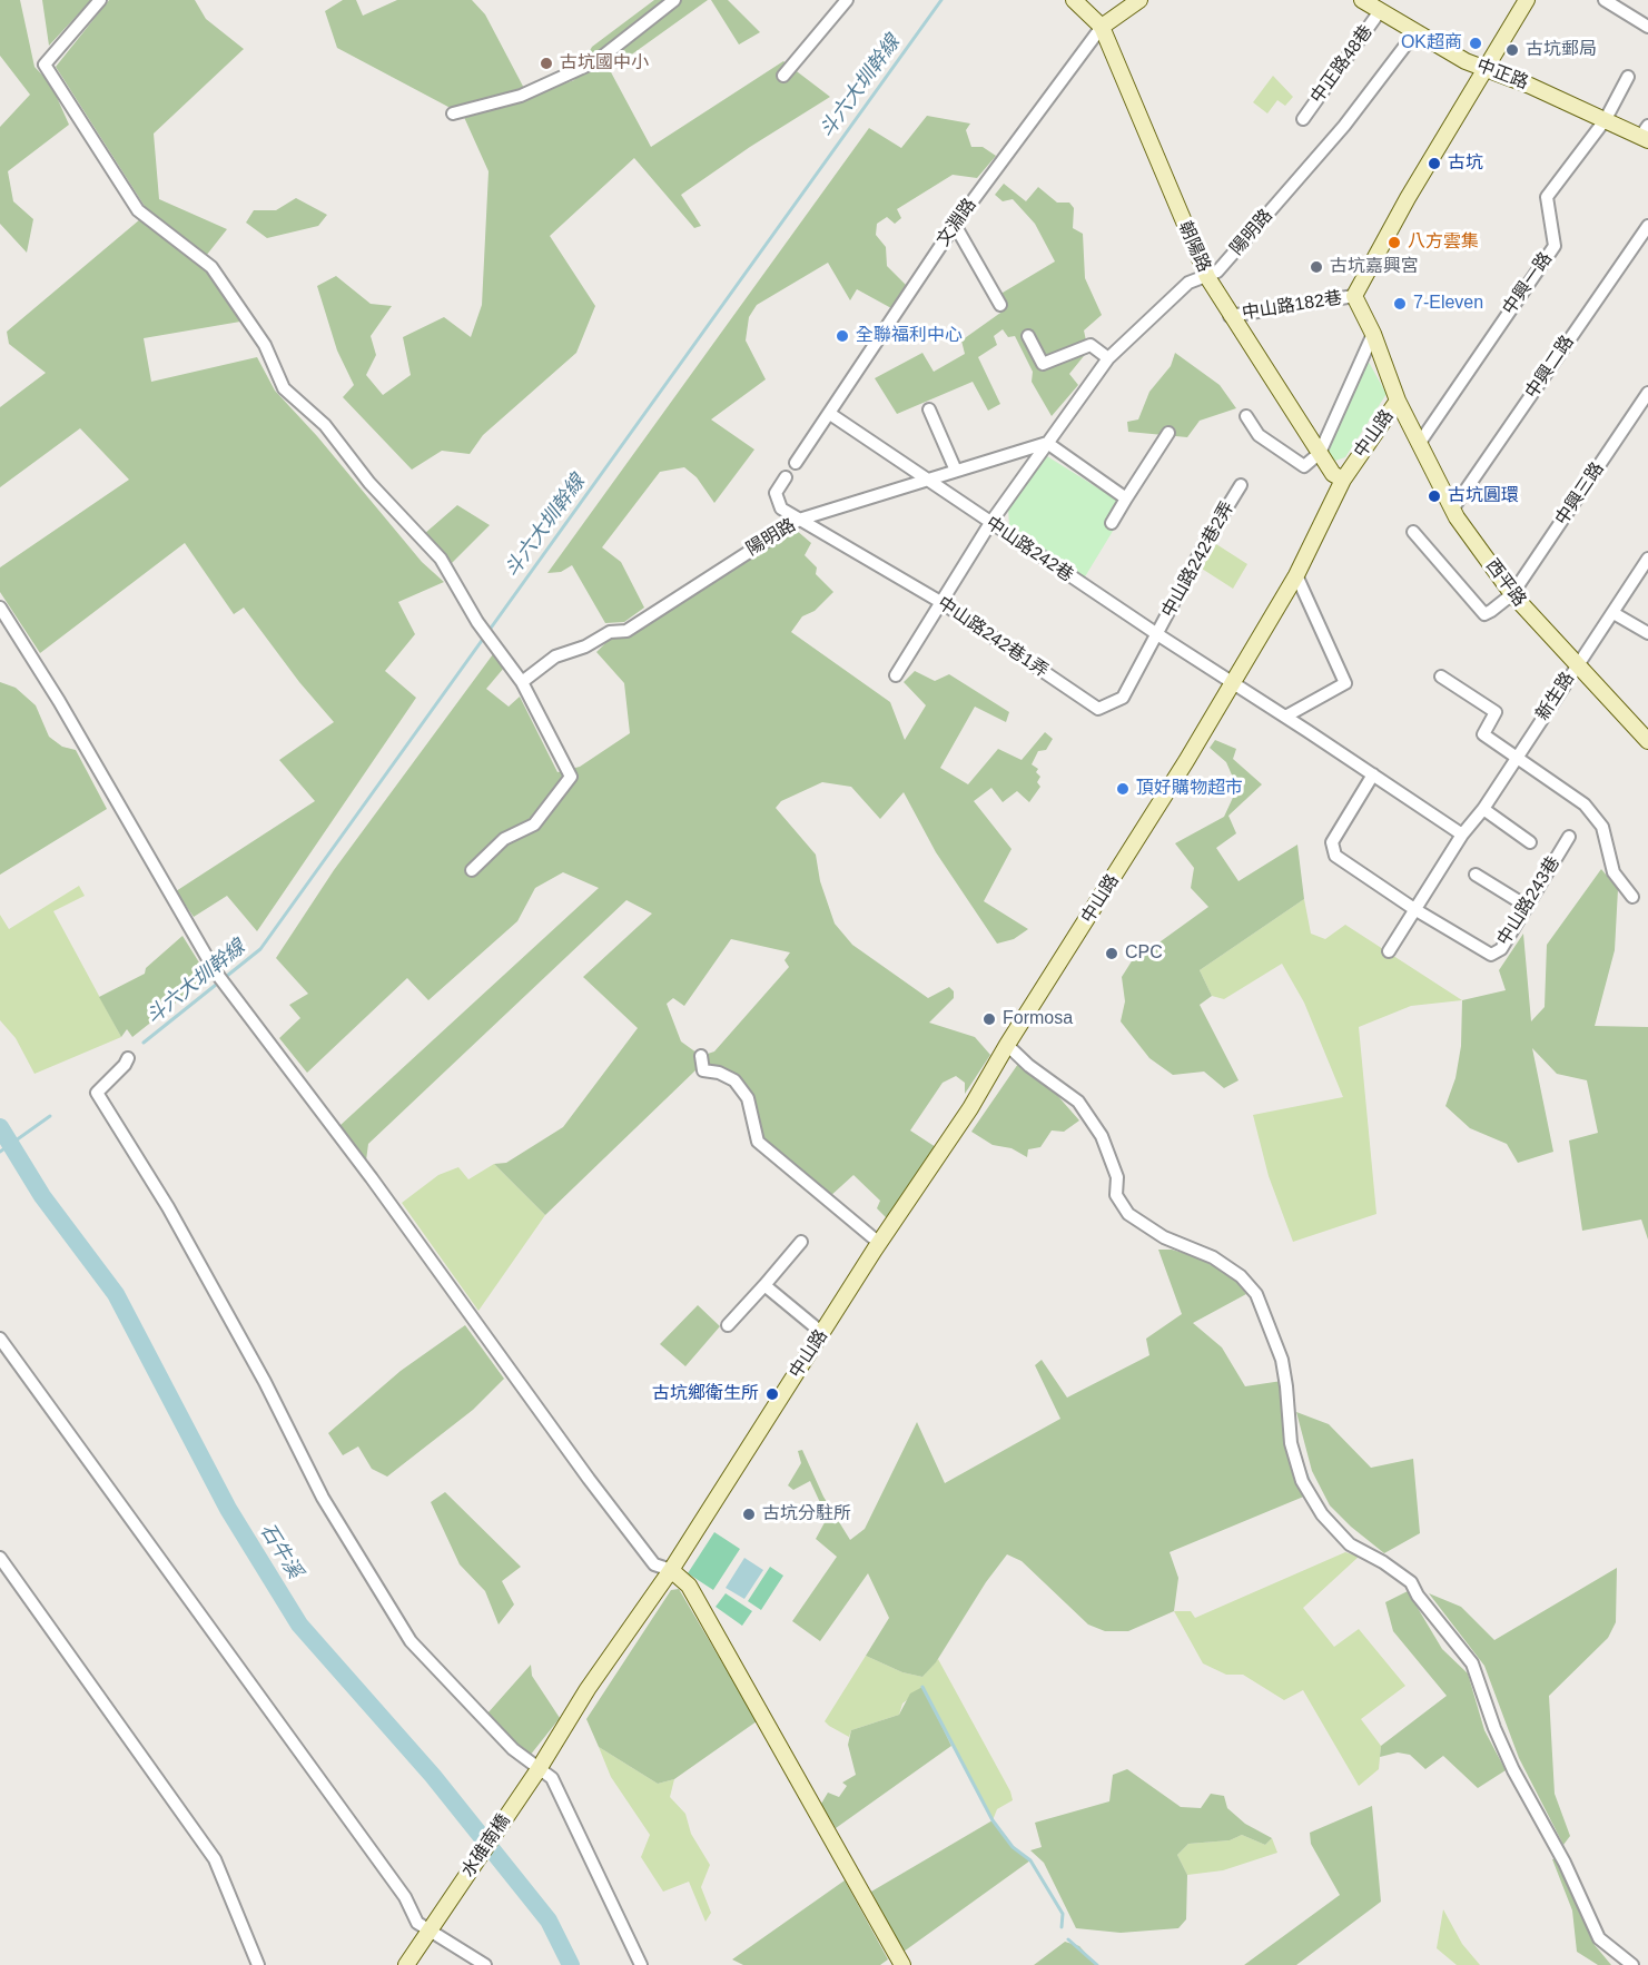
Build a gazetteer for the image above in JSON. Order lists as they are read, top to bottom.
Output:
{
  "streets": {
    "main road": [
      "中正路",
      "文淵路",
      "朝陽路",
      "中山路",
      "西平路",
      "水碓南橋"
    ],
    "street": [
      "中正路48巷",
      "陽明路",
      "中興一路",
      "中山路182巷",
      "中興二路",
      "中興三路",
      "中山路242巷",
      "中山路242巷2弄",
      "中山路242巷1弄",
      "新生路",
      "中山路243巷"
    ]
  },
  "crossings": [
    ["中正路48巷", "中正路"],
    ["中正路", "陽明路"],
    ["中正路", "中興一路"],
    ["文淵路", "朝陽路"],
    ["文淵路", "中山路242巷"],
    ["陽明路", "朝陽路"],
    ["陽明路", "中山路242巷"],
    ["陽明路", "中山路242巷1弄"],
    ["朝陽路", "中山路182巷"],
    ["朝陽路", "中山路"],
    ["中興一路", "西平路"],
    ["中山路182巷", "中山路"],
    ["中興二路", "西平路"],
    ["中山路", "中山路242巷"],
    ["中山路", "西平路"],
    ["中山路", "水碓南橋"],
    ["中興三路", "西平路"],
    ["中山路242巷", "中山路242巷2弄"],
    ["中山路242巷", "中山路242巷1弄"],
    ["中山路242巷2弄", "中山路242巷1弄"],
    ["西平路", "新生路"]
  ],
  "water": ["斗六大圳幹線", "石牛溪"],
  "places": [
    "OK超商",
    "古坑郵局",
    "古坑國中小",
    "古坑",
    "八方雲集",
    "古坑嘉興宮",
    "7-Eleven",
    "全聯福利中心",
    "古坑圓環",
    "頂好購物超市",
    "CPC",
    "Formosa",
    "古坑鄉衛生所",
    "古坑分駐所"
  ]
}
